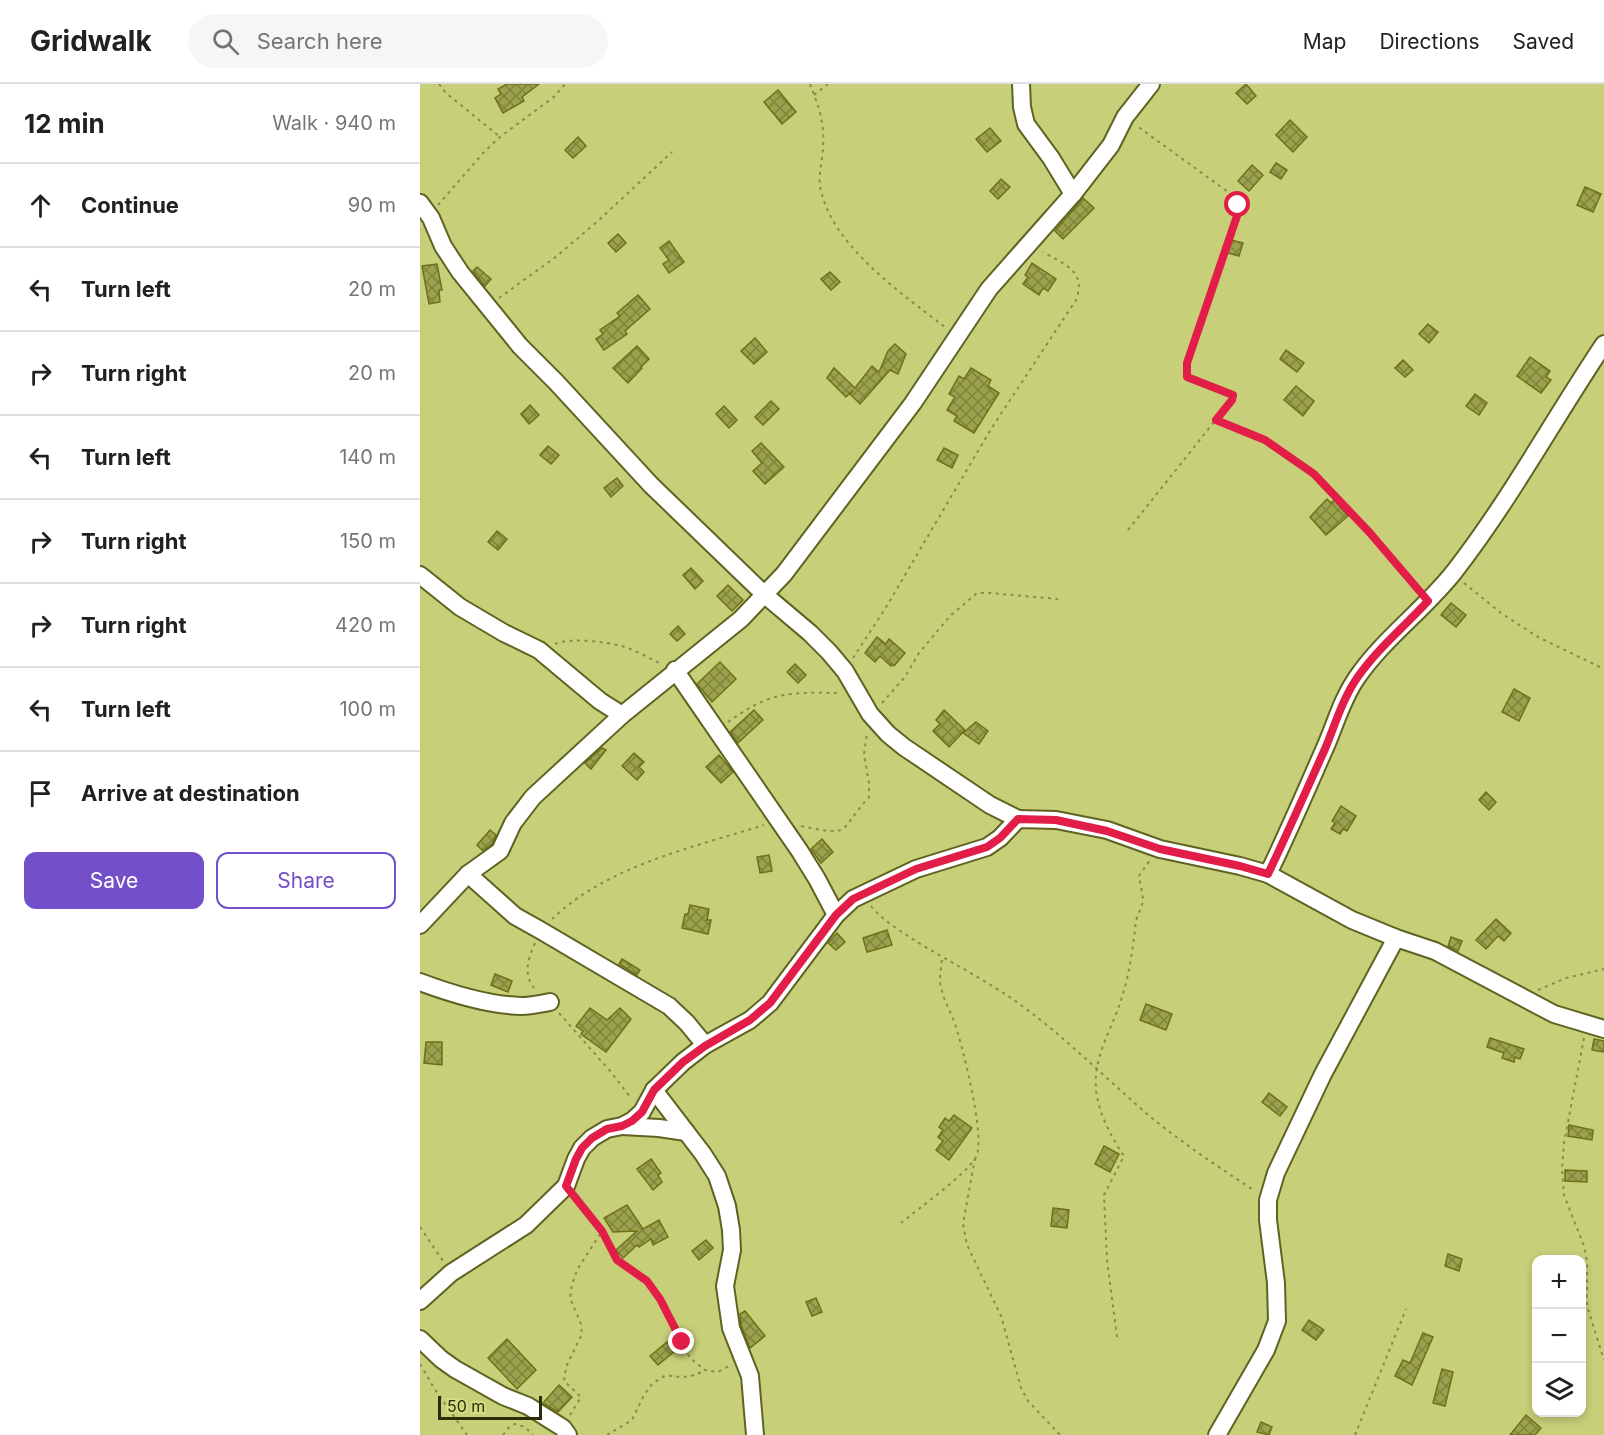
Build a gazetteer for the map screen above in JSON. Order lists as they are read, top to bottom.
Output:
{
  "scale_bar": "50 m",
  "page": {
    "header": "Gridwalk",
    "search": "Search here",
    "nav": ["Map", "Directions", "Saved"],
    "heading": ["12 min", "Walk · 940 m"],
    "list": [
      ["Continue", "90 m"],
      ["Turn left", "20 m"],
      ["Turn right", "20 m"],
      ["Turn left", "140 m"],
      ["Turn right", "150 m"],
      ["Turn right", "420 m"],
      ["Turn left", "100 m"],
      "Arrive at destination"
    ],
    "buttons": ["Save", "Share"],
    "map_buttons": ["+", "−"],
    "scale": "50 m"
  }
}
